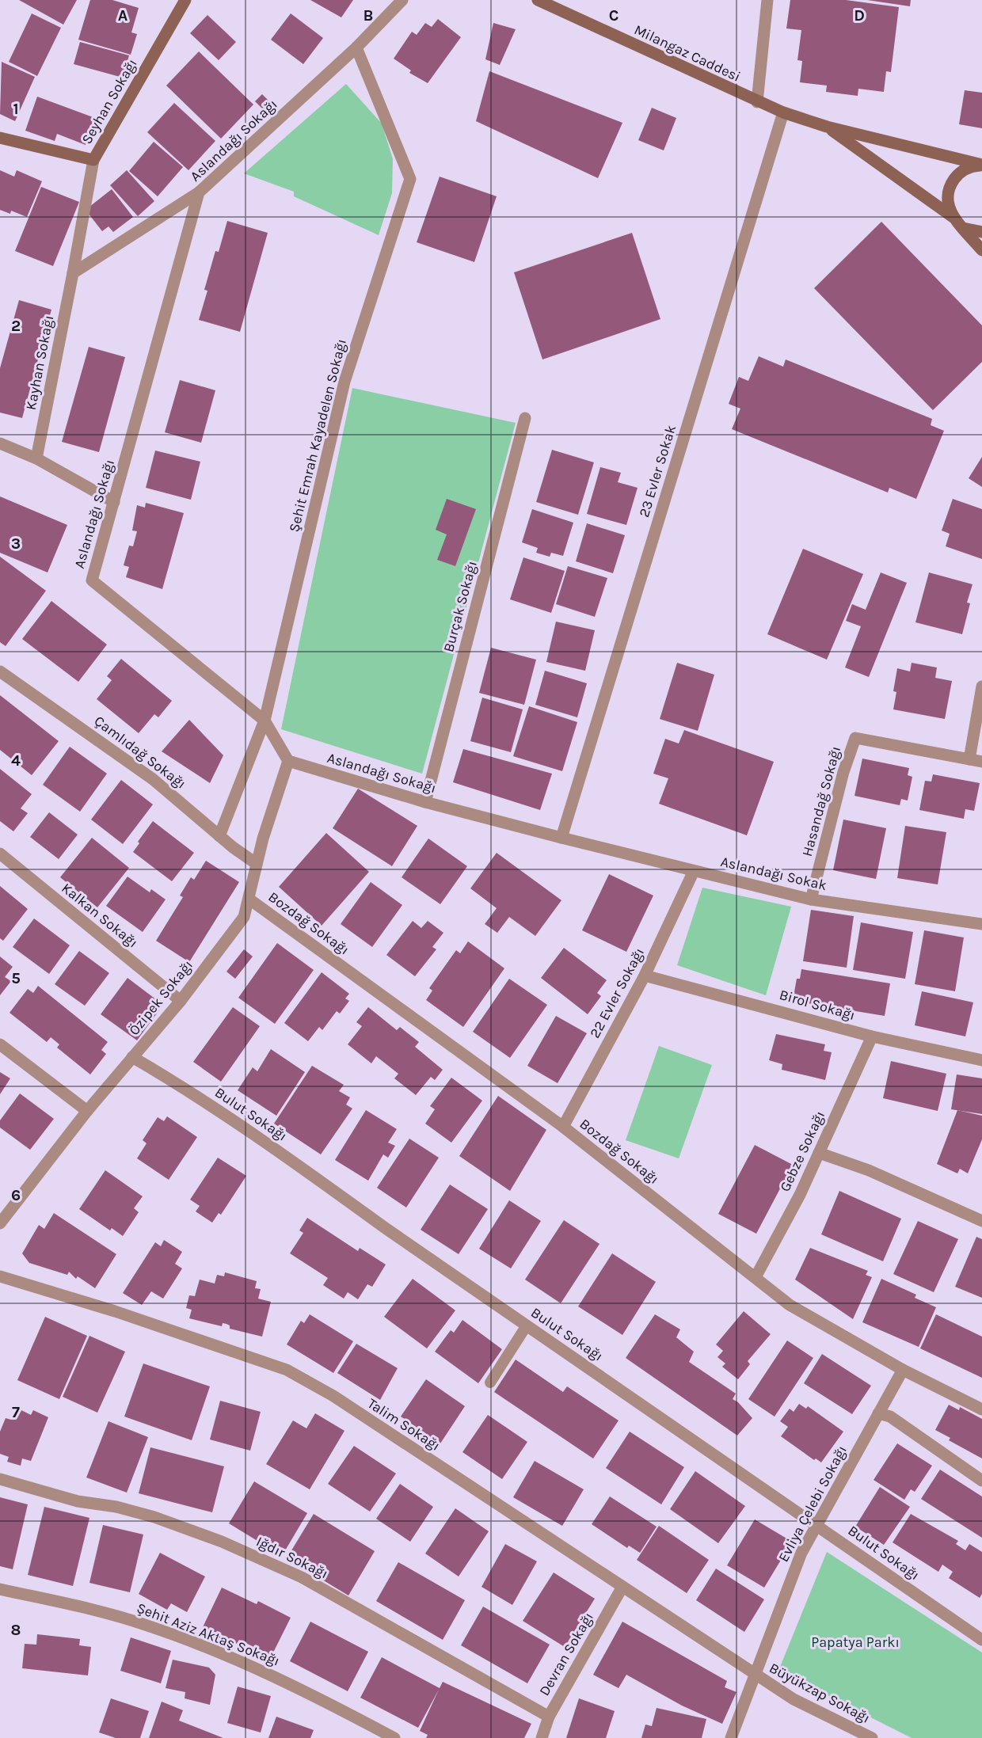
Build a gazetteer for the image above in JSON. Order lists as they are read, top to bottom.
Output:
{
  "streets": {
    "street": [
      "Milangaz Caddesi",
      "Seyhan Sokağı",
      "Aslandağı Sokağı",
      "Kayhan Sokağı",
      "Şehit Emrah Kayadelen Sokağı",
      "23 Evler Sokak",
      "Burçak Sokağı",
      "Çamlıdağ Sokağı",
      "Hasandağ Sokağı",
      "Aslandağı Sokak",
      "Kalkan Sokağı",
      "Bozdağ Sokağı",
      "22 Evler Sokağı",
      "Özipek Sokağı",
      "Birol Sokağı",
      "Bulut Sokağı",
      "Gebze Sokağı",
      "Talim Sokağı",
      "Evliya Çelebi Sokağı",
      "Iğdır Sokağı",
      "Şehit Aziz Aktaş Sokağı",
      "Devran Sokağı",
      "Büyükzap Sokağı"
    ]
  },
  "crossings": [
    ["Milangaz Caddesi", "23 Evler Sokak"],
    ["Seyhan Sokağı", "Kayhan Sokağı"],
    ["Aslandağı Sokağı", "Şehit Emrah Kayadelen Sokağı"],
    ["Aslandağı Sokağı", "23 Evler Sokak"],
    ["Aslandağı Sokağı", "Burçak Sokağı"],
    ["Aslandağı Sokağı", "Aslandağı Sokak"],
    ["Aslandağı Sokağı", "Özipek Sokağı"],
    ["Şehit Emrah Kayadelen Sokağı", "Çamlıdağ Sokağı"],
    ["23 Evler Sokak", "Aslandağı Sokak"],
    ["Çamlıdağ Sokağı", "Özipek Sokağı"],
    ["Hasandağ Sokağı", "Aslandağı Sokak"],
    ["Aslandağı Sokak", "22 Evler Sokağı"],
    ["Kalkan Sokağı", "Özipek Sokağı"],
    ["Bozdağ Sokağı", "22 Evler Sokağı"],
    ["Bozdağ Sokağı", "Özipek Sokağı"],
    ["Bozdağ Sokağı", "Gebze Sokağı"],
    ["Bozdağ Sokağı", "Evliya Çelebi Sokağı"],
    ["22 Evler Sokağı", "Birol Sokağı"],
    ["Özipek Sokağı", "Bulut Sokağı"],
    ["Birol Sokağı", "Gebze Sokağı"],
    ["Bulut Sokağı", "Evliya Çelebi Sokağı"],
    ["Talim Sokağı", "Evliya Çelebi Sokağı"],
    ["Talim Sokağı", "Devran Sokağı"],
    ["Talim Sokağı", "Büyükzap Sokağı"],
    ["Evliya Çelebi Sokağı", "Büyükzap Sokağı"],
    ["Iğdır Sokağı", "Devran Sokağı"]
  ],
  "parks": ["Papatya Parkı"],
  "grid": {
    "columns": [
      "A",
      "B",
      "C",
      "D"
    ],
    "rows": [
      "1",
      "2",
      "3",
      "4",
      "5",
      "6",
      "7",
      "8"
    ]
  }
}
